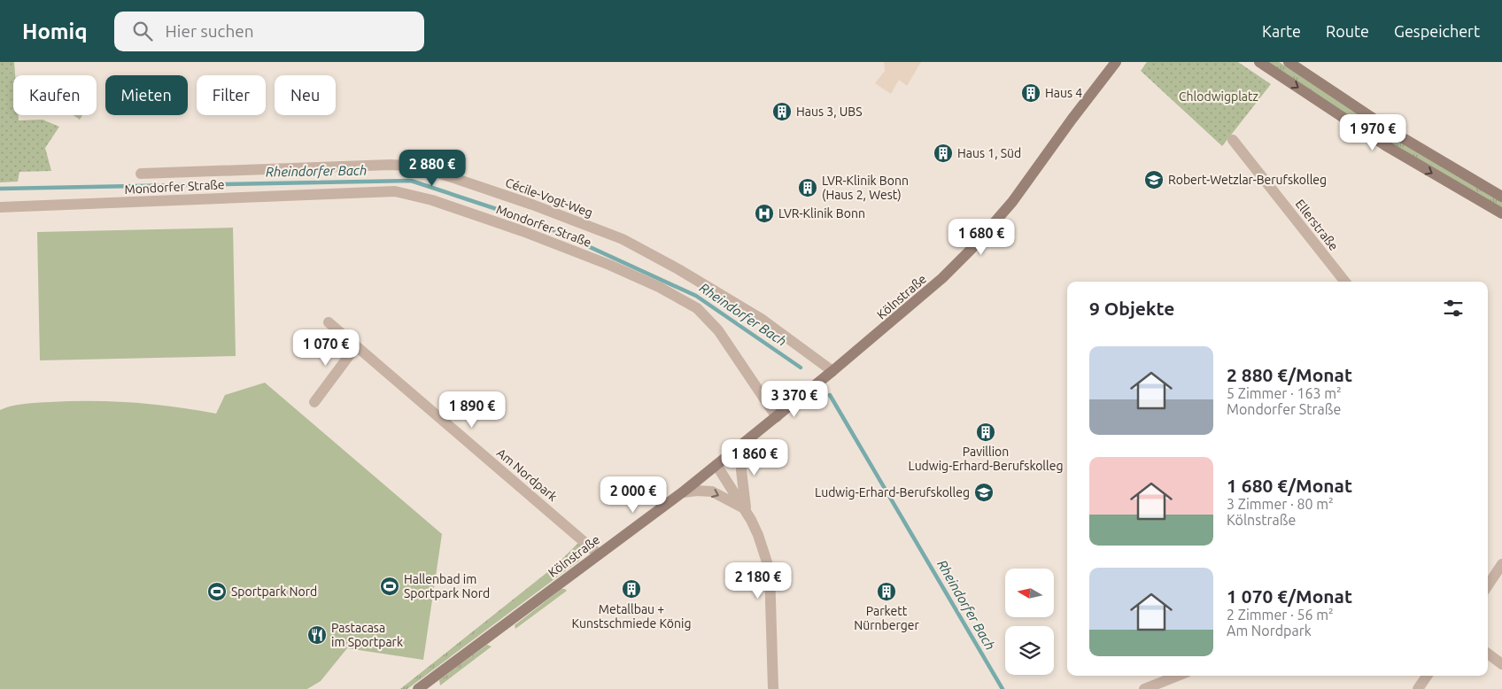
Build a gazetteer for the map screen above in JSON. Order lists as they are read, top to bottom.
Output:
{
  "streets": {
    "main road": ["Kölnstraße"],
    "street": [
      "Mondorfer Straße",
      "Cécile-Vogt-Weg",
      "Ellerstraße",
      "Am Nordpark"
    ]
  },
  "crossings": [
    ["Mondorfer Straße", "Kölnstraße"],
    ["Cécile-Vogt-Weg", "Kölnstraße"],
    ["Kölnstraße", "Am Nordpark"]
  ],
  "water": ["Rheindorfer Bach"],
  "parks": ["Chlodwigplatz"],
  "places": {
    "building": [
      "Haus 4",
      "Haus 3, UBS",
      "Haus 1, Süd",
      "LVR-Klinik Bonn (Haus 2, West)",
      "Pavillion Ludwig-Erhard-Berufskolleg",
      "Metallbau + Kunstschmiede König",
      "Parkett Nürnberger"
    ],
    "school or university": ["Robert-Wetzlar-Berufskolleg", "Ludwig-Erhard-Berufskolleg"],
    "hospital": ["LVR-Klinik Bonn"],
    "sports": ["Hallenbad im Sportpark Nord", "Sportpark Nord"],
    "restaurant": ["Pastacasa im Sportpark"]
  },
  "north": "left",
  "page": {
    "header": "Homiq",
    "search": "Hier suchen",
    "nav": ["Karte", "Route", "Gespeichert"],
    "chip": [
      "Kaufen",
      "Mieten",
      "Filter",
      "Neu"
    ],
    "price": [
      "1 970 €",
      "2 880 €",
      "1 680 €",
      "1 070 €",
      "3 370 €",
      "1 890 €",
      "1 860 €",
      "2 000 €",
      "2 180 €"
    ],
    "heading": "9 Objekte",
    "list": [
      {
        "name": "2 880 €/Monat",
        "note": "5 Zimmer · 163 m² · Mondorfer Straße"
      },
      {
        "name": "1 680 €/Monat",
        "note": "3 Zimmer · 80 m² · Kölnstraße"
      },
      {
        "name": "1 070 €/Monat",
        "note": "2 Zimmer · 56 m² · Am Nordpark"
      }
    ]
  }
}
